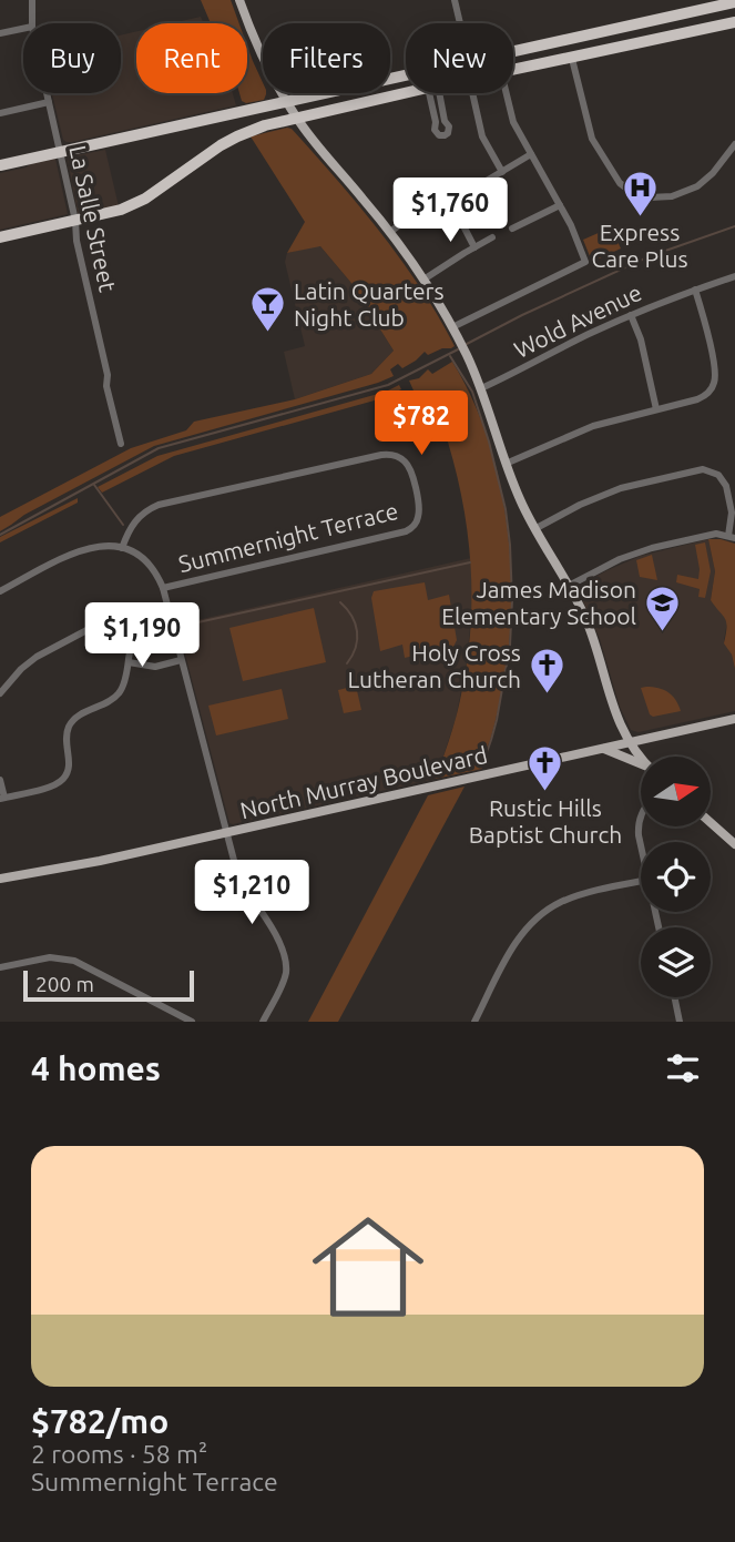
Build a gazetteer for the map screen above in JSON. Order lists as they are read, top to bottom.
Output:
{
  "streets": {
    "main road": ["North Murray Boulevard"],
    "street": ["La Salle Street", "Wold Avenue", "Summernight Terrace"]
  },
  "places": {
    "hospital": ["Express Care Plus"],
    "bar": ["Latin Quarters Night Club"],
    "school or university": ["James Madison Elementary School"],
    "church": ["Holy Cross Lutheran Church", "Rustic Hills Baptist Church"]
  },
  "scale_bar": "200 m",
  "north": "right",
  "page": {
    "chip": [
      "Buy",
      "Rent",
      "Filters",
      "New"
    ],
    "price": [
      "$1,760",
      "$782",
      "$1,190",
      "$1,210"
    ],
    "scale": "200 m",
    "heading": "4 homes",
    "list": [
      {
        "name": "$782/mo",
        "note": "2 rooms · 58 m² · Summernight Terrace"
      }
    ]
  }
}
